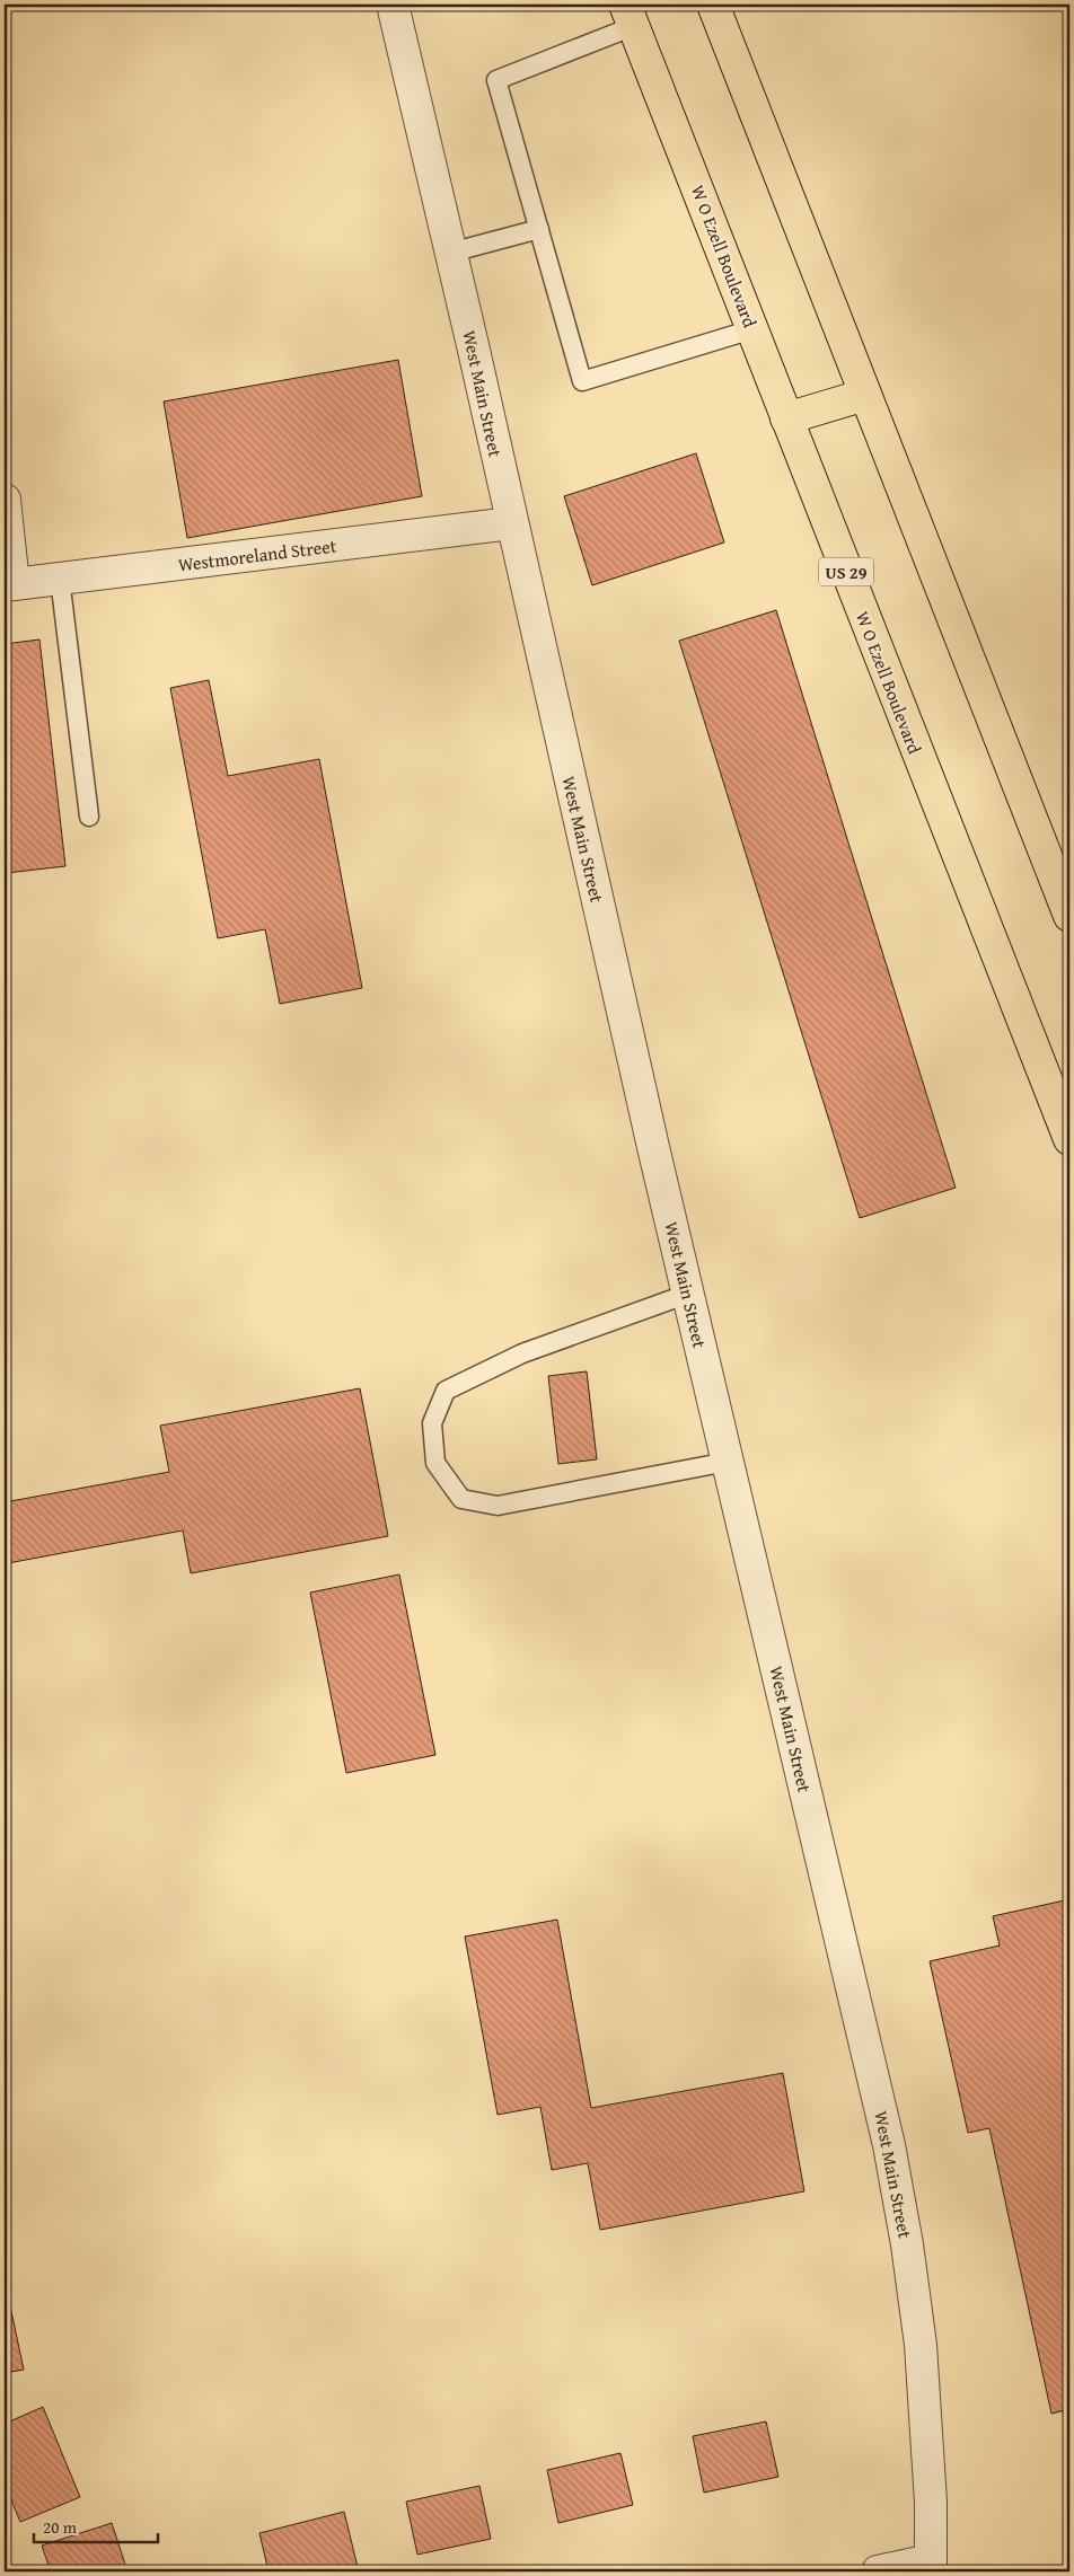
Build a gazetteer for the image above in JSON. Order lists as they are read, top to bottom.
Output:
{
  "streets": {
    "main road": ["W O Ezell Boulevard", "US 29"],
    "street": ["West Main Street", "Westmoreland Street"]
  },
  "crossings": [
    ["West Main Street", "Westmoreland Street"]
  ],
  "scale_bar": "20 m"
}
